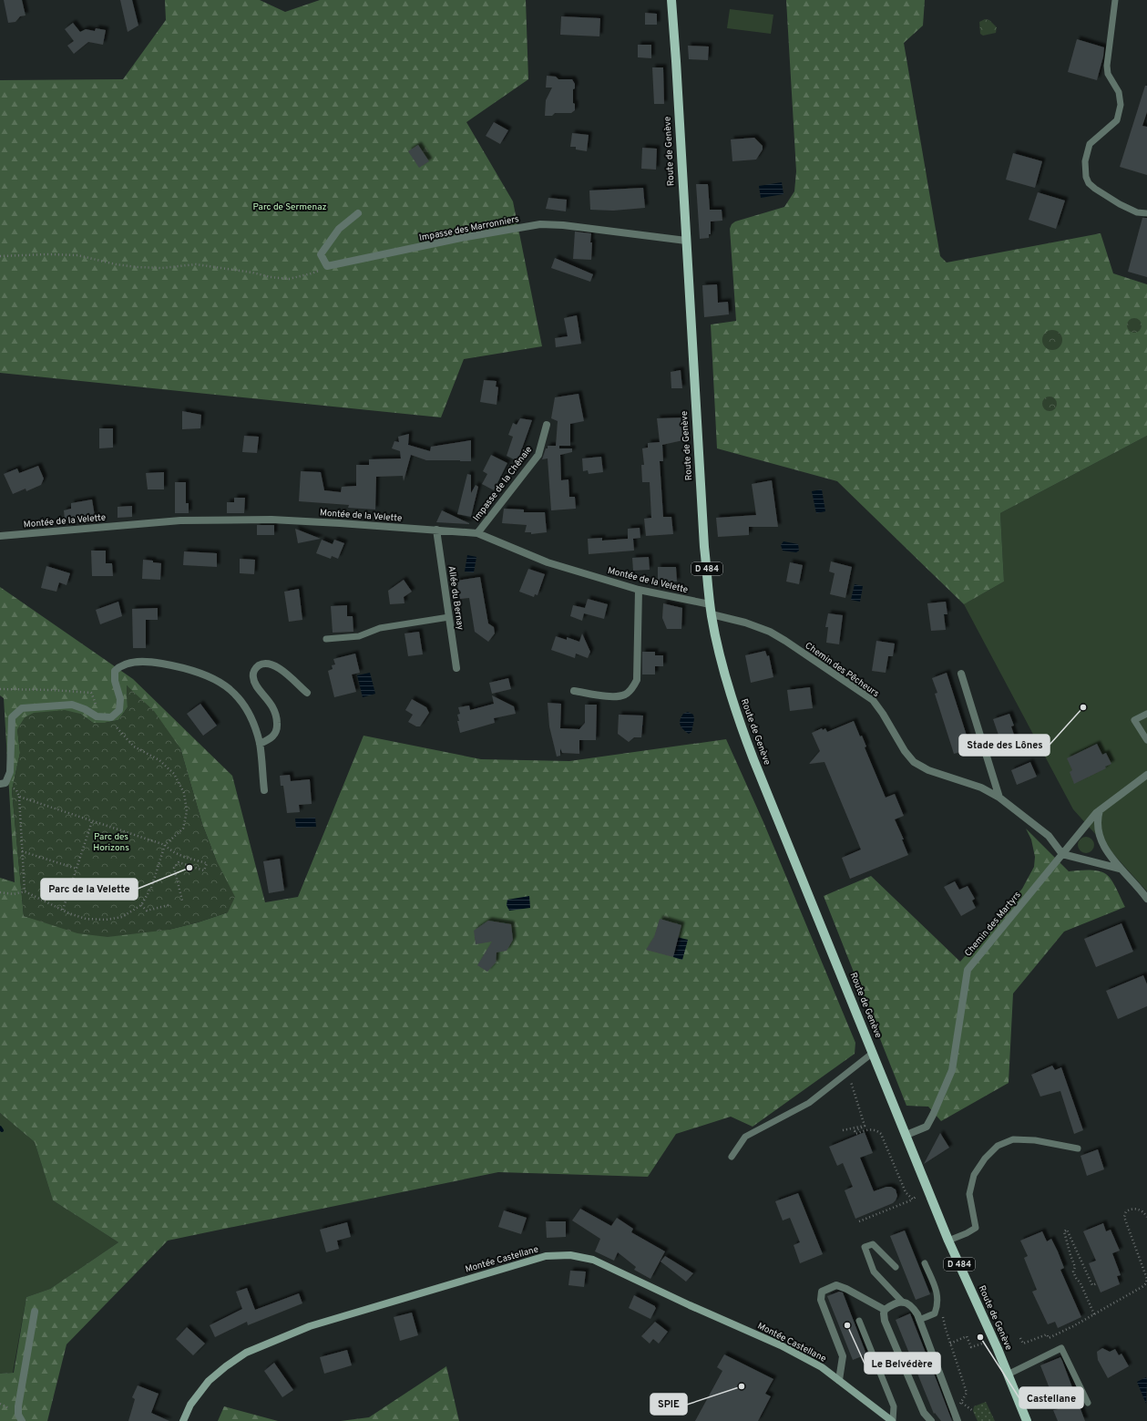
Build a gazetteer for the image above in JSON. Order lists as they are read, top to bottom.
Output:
{
  "streets": {
    "main road": ["Route de Genève", "D 484"],
    "street": [
      "Impasse des Marronniers",
      "Impasse de la Chênaie",
      "Montée de la Velette",
      "Allée du Bernay",
      "Chemin des Pêcheurs",
      "Chemin des Martyrs",
      "Montée Castellane"
    ]
  },
  "crossings": [
    ["Route de Genève", "Impasse des Marronniers"],
    ["Route de Genève", "Montée de la Velette"],
    ["Route de Genève", "Chemin des Pêcheurs"],
    ["Route de Genève", "Chemin des Martyrs"],
    ["Impasse de la Chênaie", "Montée de la Velette"],
    ["Montée de la Velette", "Allée du Bernay"],
    ["Montée de la Velette", "Chemin des Pêcheurs"],
    ["Chemin des Pêcheurs", "Chemin des Martyrs"]
  ],
  "parks": ["Parc de Sermenaz", "Parc des Horizons"],
  "places": [
    "Stade des Lônes",
    "Parc de la Velette",
    "Le Belvédère",
    "Castellane",
    "SPIE"
  ]
}
